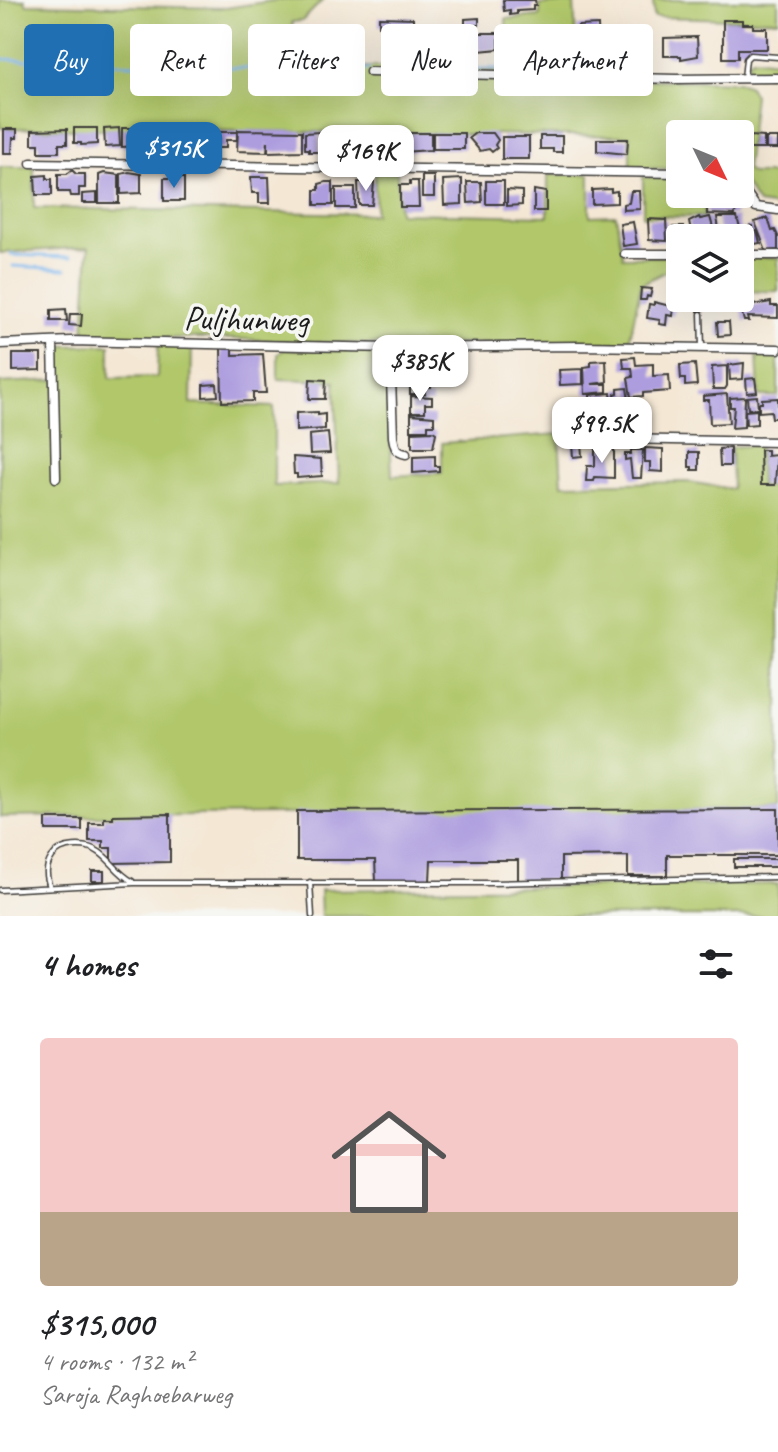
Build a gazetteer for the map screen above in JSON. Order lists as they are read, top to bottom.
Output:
{
  "streets": {
    "street": ["Puljhunweg"]
  },
  "north": "bottom right",
  "page": {
    "chip": [
      "Buy",
      "Rent",
      "Filters",
      "New",
      "Apartment"
    ],
    "price": [
      "$315K",
      "$169K",
      "$385K",
      "$99.5K"
    ],
    "heading": "4 homes",
    "list": [
      {
        "name": "$315,000",
        "note": "4 rooms · 132 m² · Saroja Raghoebarweg"
      }
    ]
  }
}
